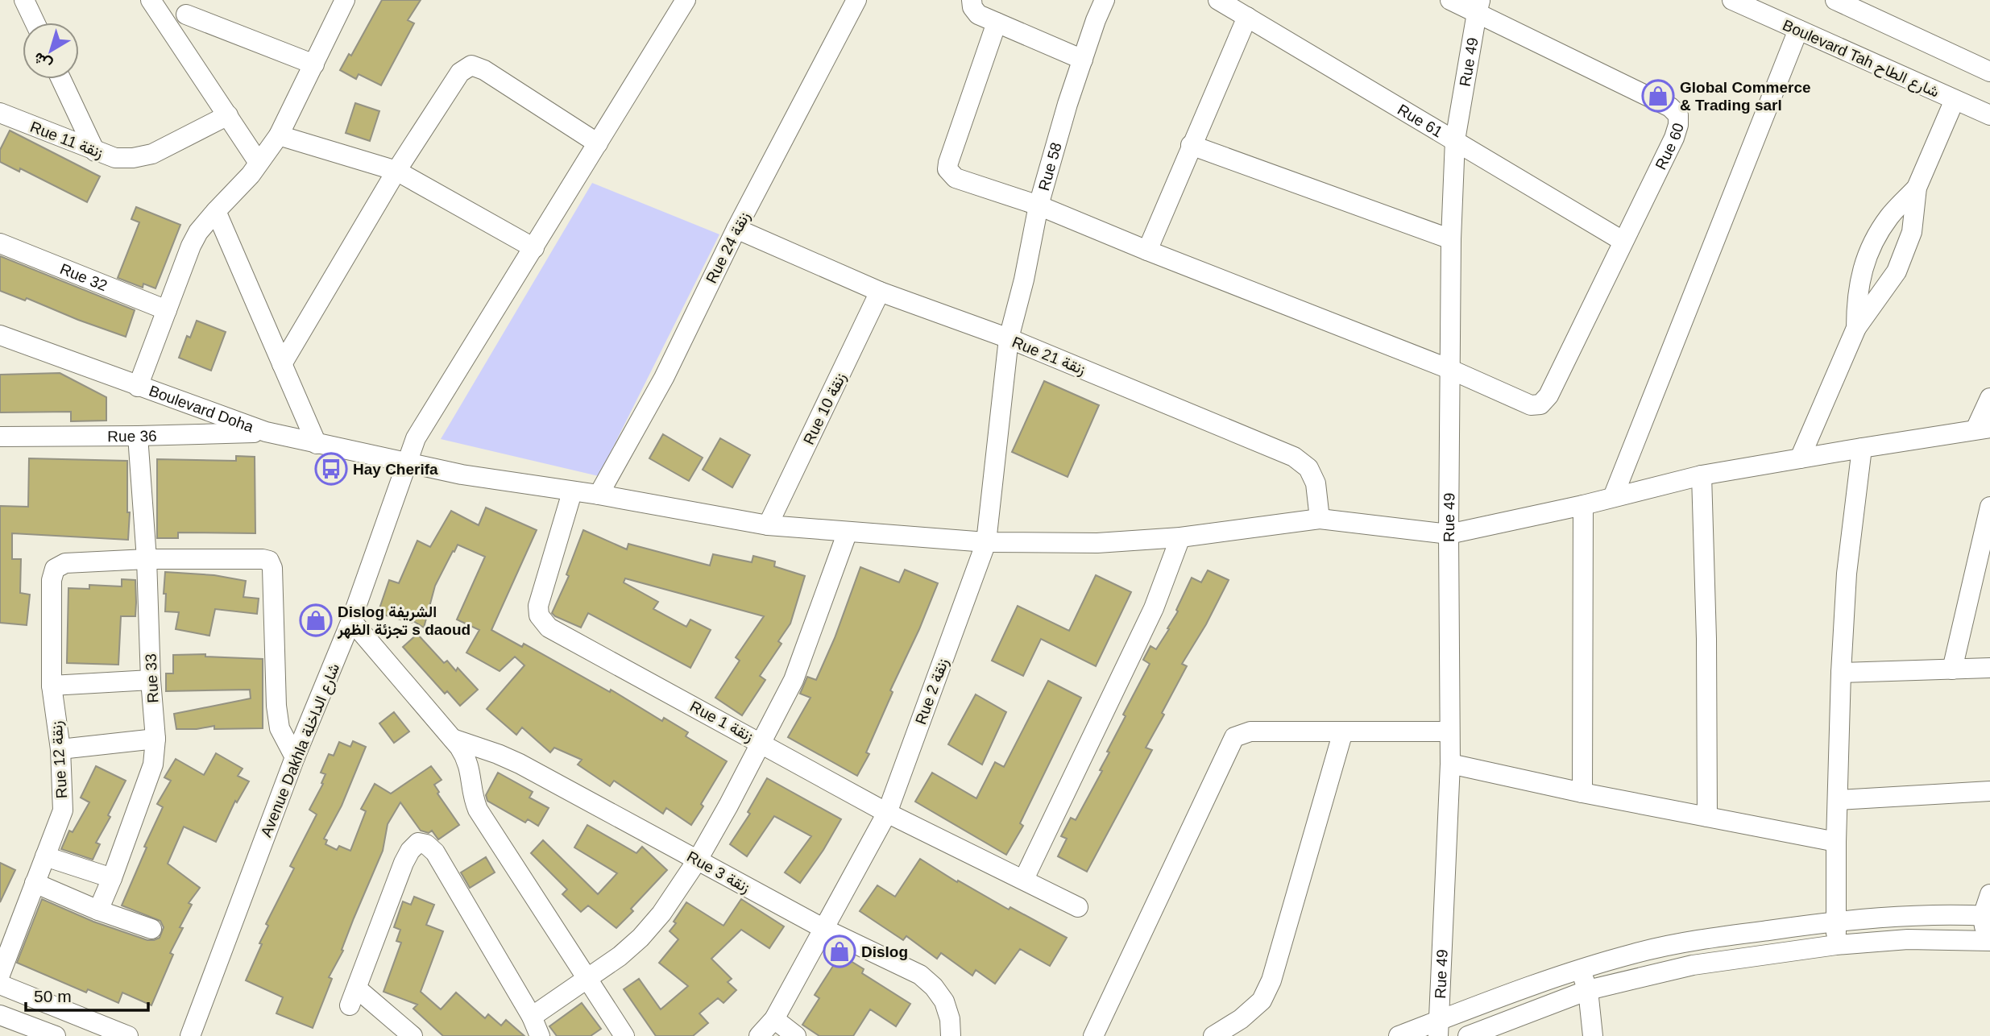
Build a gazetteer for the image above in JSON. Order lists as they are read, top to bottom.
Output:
{
  "streets": {
    "street": [
      "Boulevard Tah شارع الطاح",
      "Rue 49",
      "Rue 61",
      "Rue 11 زنقة",
      "Rue 60",
      "Rue 58",
      "Rue 24 زنقة",
      "Rue 32",
      "Rue 21 زنقة",
      "Rue 10 زنقة",
      "Boulevard Doha",
      "Rue 36",
      "Rue 33",
      "Rue 2 زنقة",
      "Rue 1 زنقة",
      "Avenue Dakhla شارع الداخلة",
      "Rue 12 زنقة",
      "Rue 3 زنقة"
    ]
  },
  "crossings": [
    ["Rue 49", "Rue 61"],
    ["Rue 49", "Rue 60"],
    ["Rue 49", "Boulevard Doha"],
    ["Rue 61", "Rue 60"],
    ["Rue 58", "Rue 21 زنقة"],
    ["Rue 58", "Rue 2 زنقة"],
    ["Rue 24 زنقة", "Rue 21 زنقة"],
    ["Rue 24 زنقة", "Boulevard Doha"],
    ["Rue 21 زنقة", "Rue 10 زنقة"],
    ["Rue 21 زنقة", "Boulevard Doha"],
    ["Rue 21 زنقة", "Rue 2 زنقة"],
    ["Rue 10 زنقة", "Boulevard Doha"],
    ["Boulevard Doha", "Rue 36"],
    ["Boulevard Doha", "Rue 2 زنقة"],
    ["Boulevard Doha", "Rue 1 زنقة"],
    ["Boulevard Doha", "Avenue Dakhla شارع الداخلة"],
    ["Rue 36", "Rue 33"],
    ["Rue 33", "Rue 12 زنقة"],
    ["Rue 2 زنقة", "Rue 1 زنقة"],
    ["Rue 2 زنقة", "Rue 3 زنقة"]
  ],
  "places": {
    "shop": ["Global Commerce & Trading sarl", "Dislog الشريفة تجزئة الظهر s daoud", "Dislog"],
    "bus stop": ["Hay Cherifa"]
  },
  "scale_bar": "50 m",
  "north": "bottom left"
}
